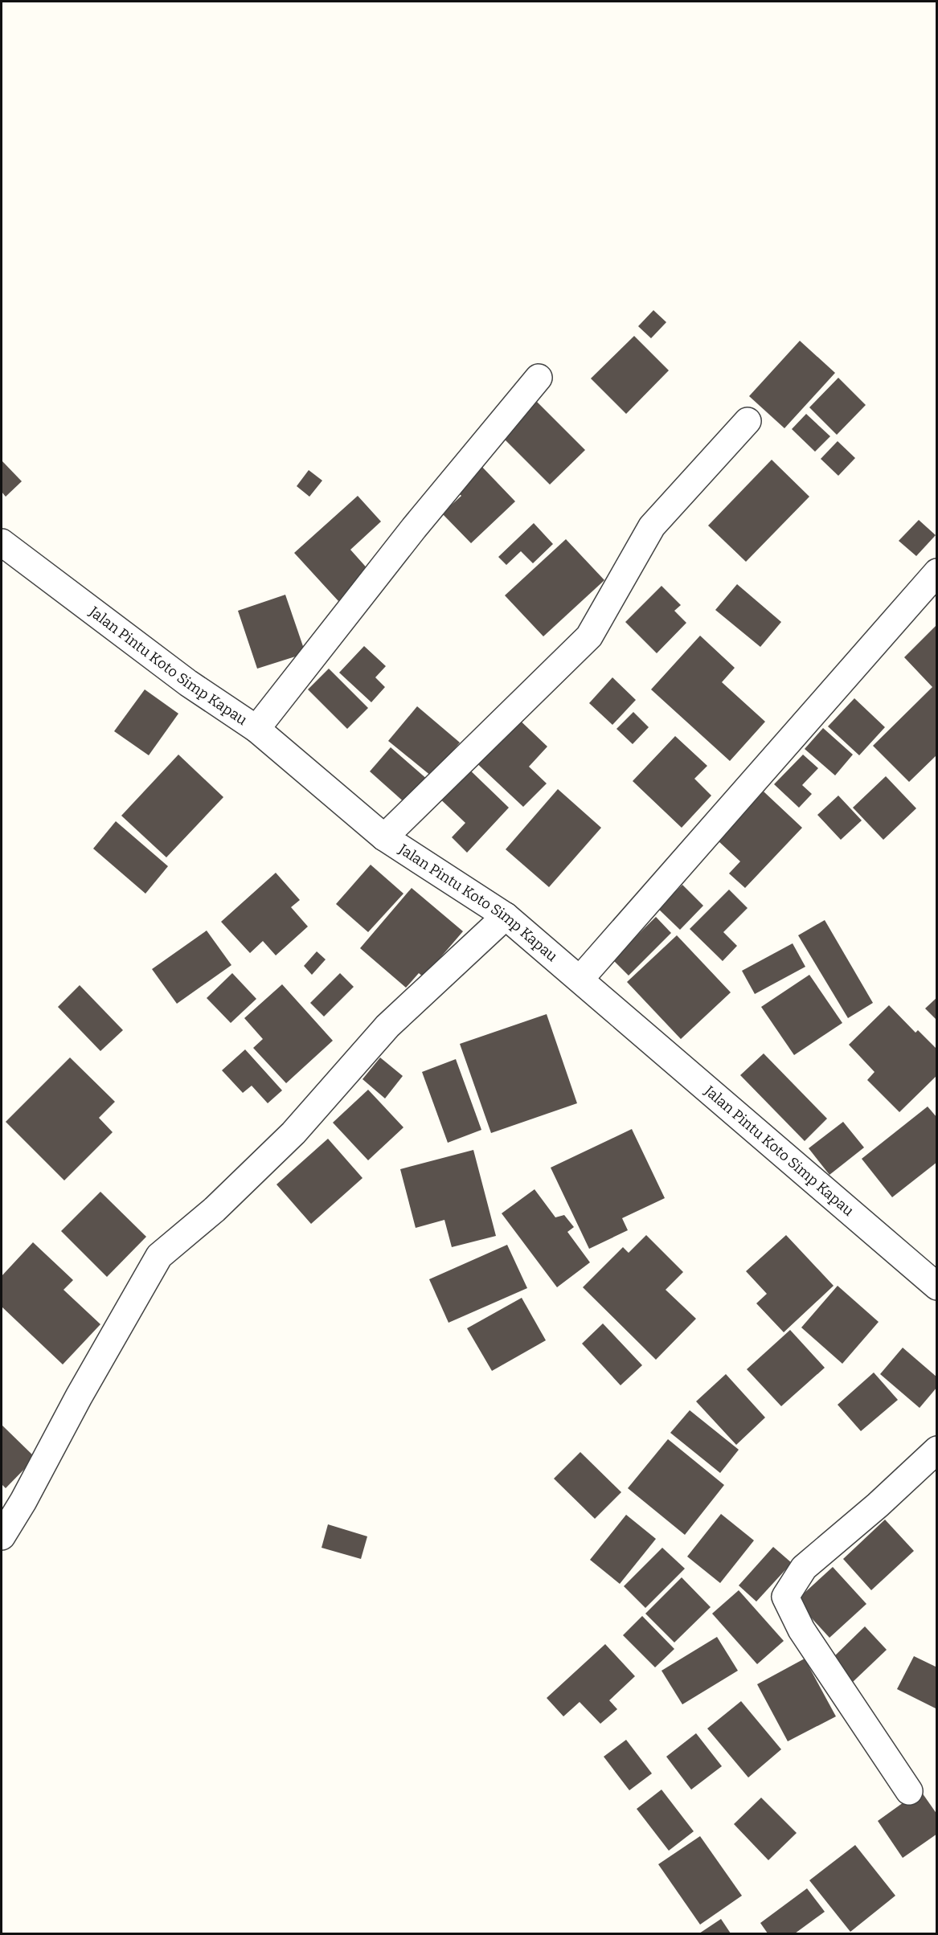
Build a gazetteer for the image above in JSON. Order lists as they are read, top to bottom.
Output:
{
  "streets": {
    "street": ["Jalan Pintu Koto Simp Kapau"]
  }
}
